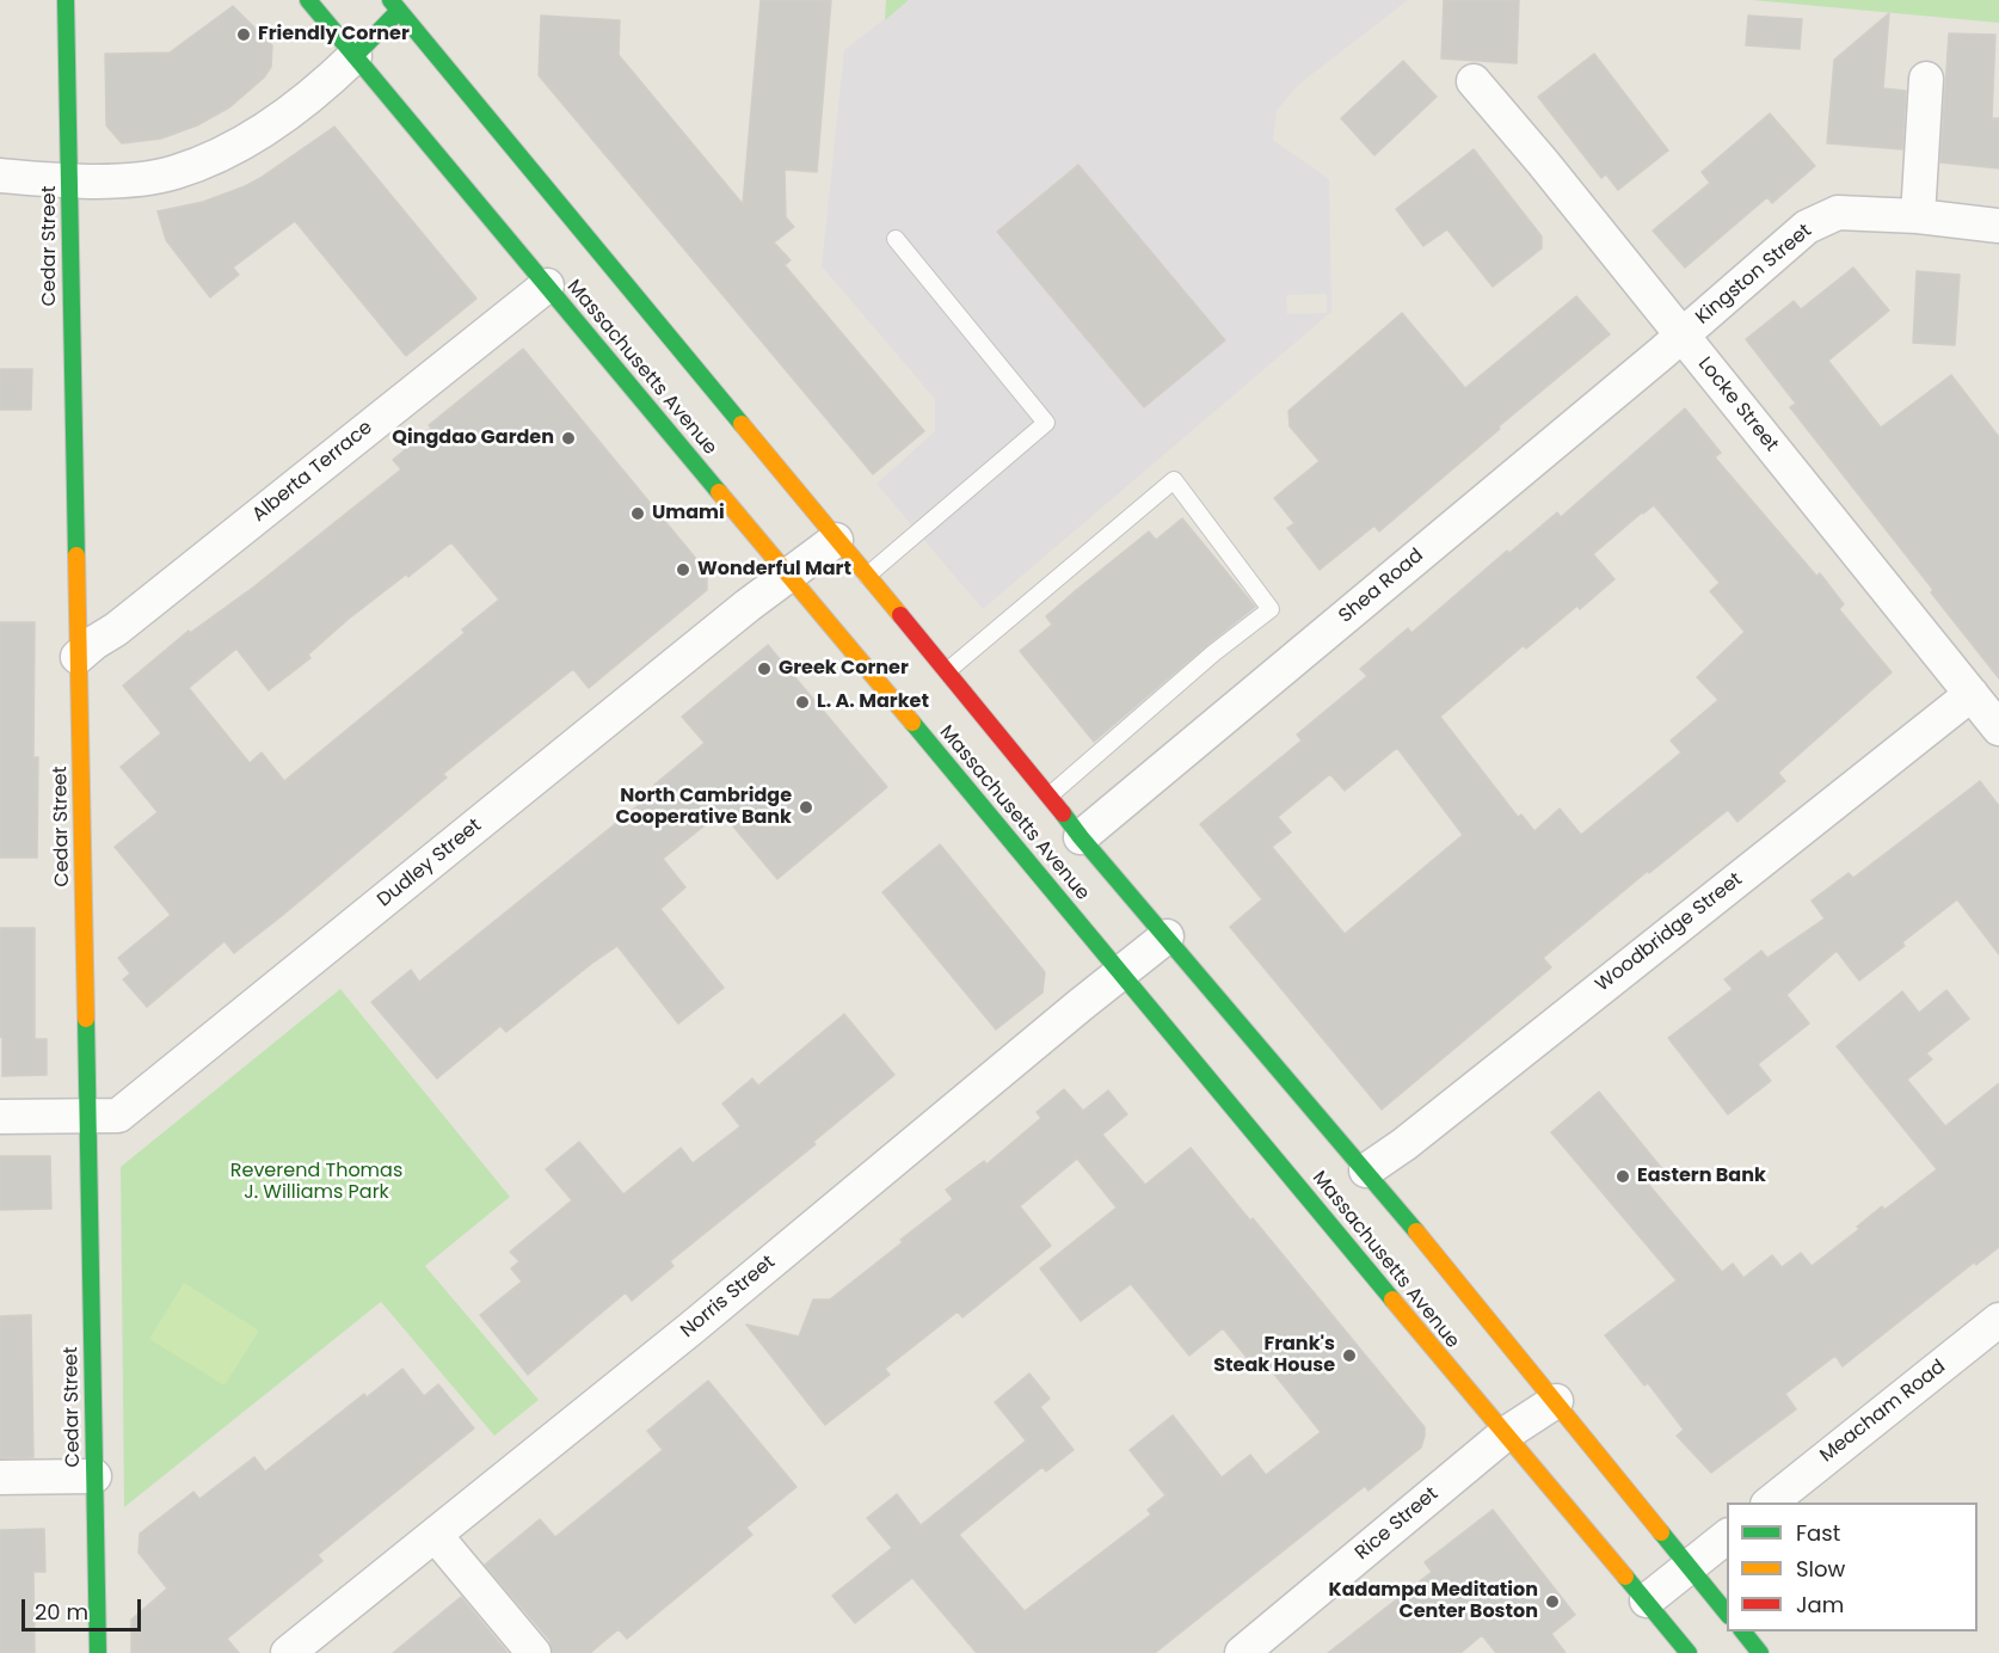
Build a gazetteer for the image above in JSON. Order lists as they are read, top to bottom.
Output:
{
  "streets": {
    "main road": ["Cedar Street", "Massachusetts Avenue"],
    "street": [
      "Kingston Street",
      "Locke Street",
      "Alberta Terrace",
      "Shea Road",
      "Dudley Street",
      "Woodbridge Street",
      "Norris Street",
      "Meacham Road",
      "Rice Street"
    ]
  },
  "crossings": [
    ["Cedar Street", "Alberta Terrace"],
    ["Cedar Street", "Dudley Street"],
    ["Kingston Street", "Locke Street"],
    ["Kingston Street", "Shea Road"],
    ["Massachusetts Avenue", "Alberta Terrace"],
    ["Massachusetts Avenue", "Shea Road"],
    ["Massachusetts Avenue", "Dudley Street"],
    ["Massachusetts Avenue", "Woodbridge Street"],
    ["Massachusetts Avenue", "Norris Street"],
    ["Massachusetts Avenue", "Rice Street"],
    ["Locke Street", "Shea Road"],
    ["Locke Street", "Woodbridge Street"]
  ],
  "parks": ["Reverend Thomas J. Williams Park"],
  "places": [
    "Friendly Corner",
    "Qingdao Garden",
    "Umami",
    "Wonderful Mart",
    "Greek Corner",
    "L. A. Market",
    "North Cambridge Cooperative Bank",
    "Eastern Bank",
    "Frank's Steak House",
    "Kadampa Meditation Center Boston"
  ],
  "legend": ["Fast", "Slow", "Jam"],
  "scale_bar": "20 m"
}
